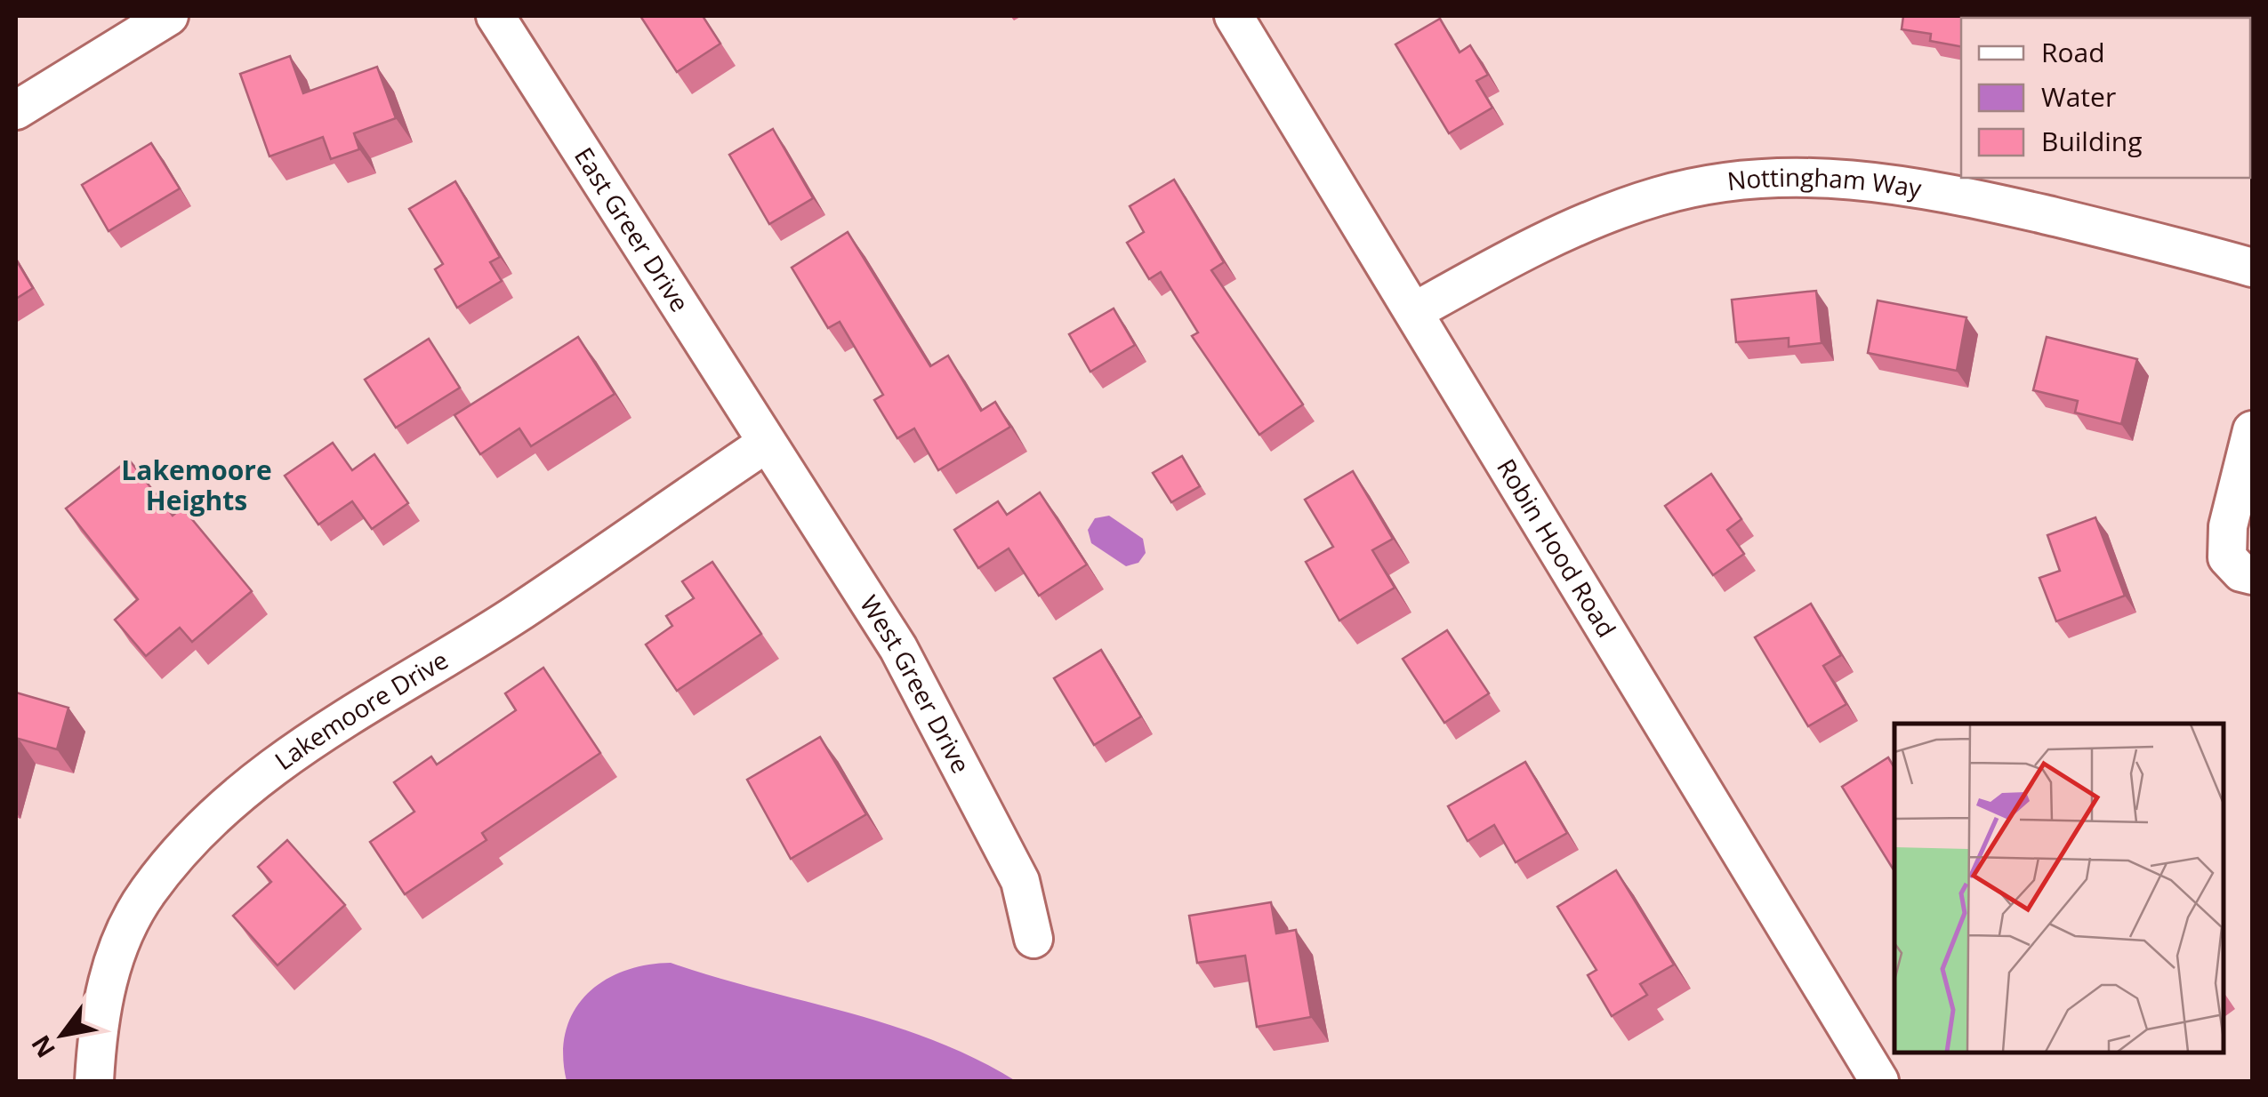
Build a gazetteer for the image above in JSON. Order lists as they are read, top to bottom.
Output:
{
  "streets": {
    "street": [
      "Nottingham Way",
      "East Greer Drive",
      "Robin Hood Road",
      "West Greer Drive",
      "Lakemoore Drive"
    ]
  },
  "crossings": [
    ["Nottingham Way", "Robin Hood Road"],
    ["East Greer Drive", "West Greer Drive"],
    ["East Greer Drive", "Lakemoore Drive"],
    ["West Greer Drive", "Lakemoore Drive"]
  ],
  "districts": ["Lakemoore Heights"],
  "legend": ["Road", "Water", "Building"],
  "north": "bottom left"
}
